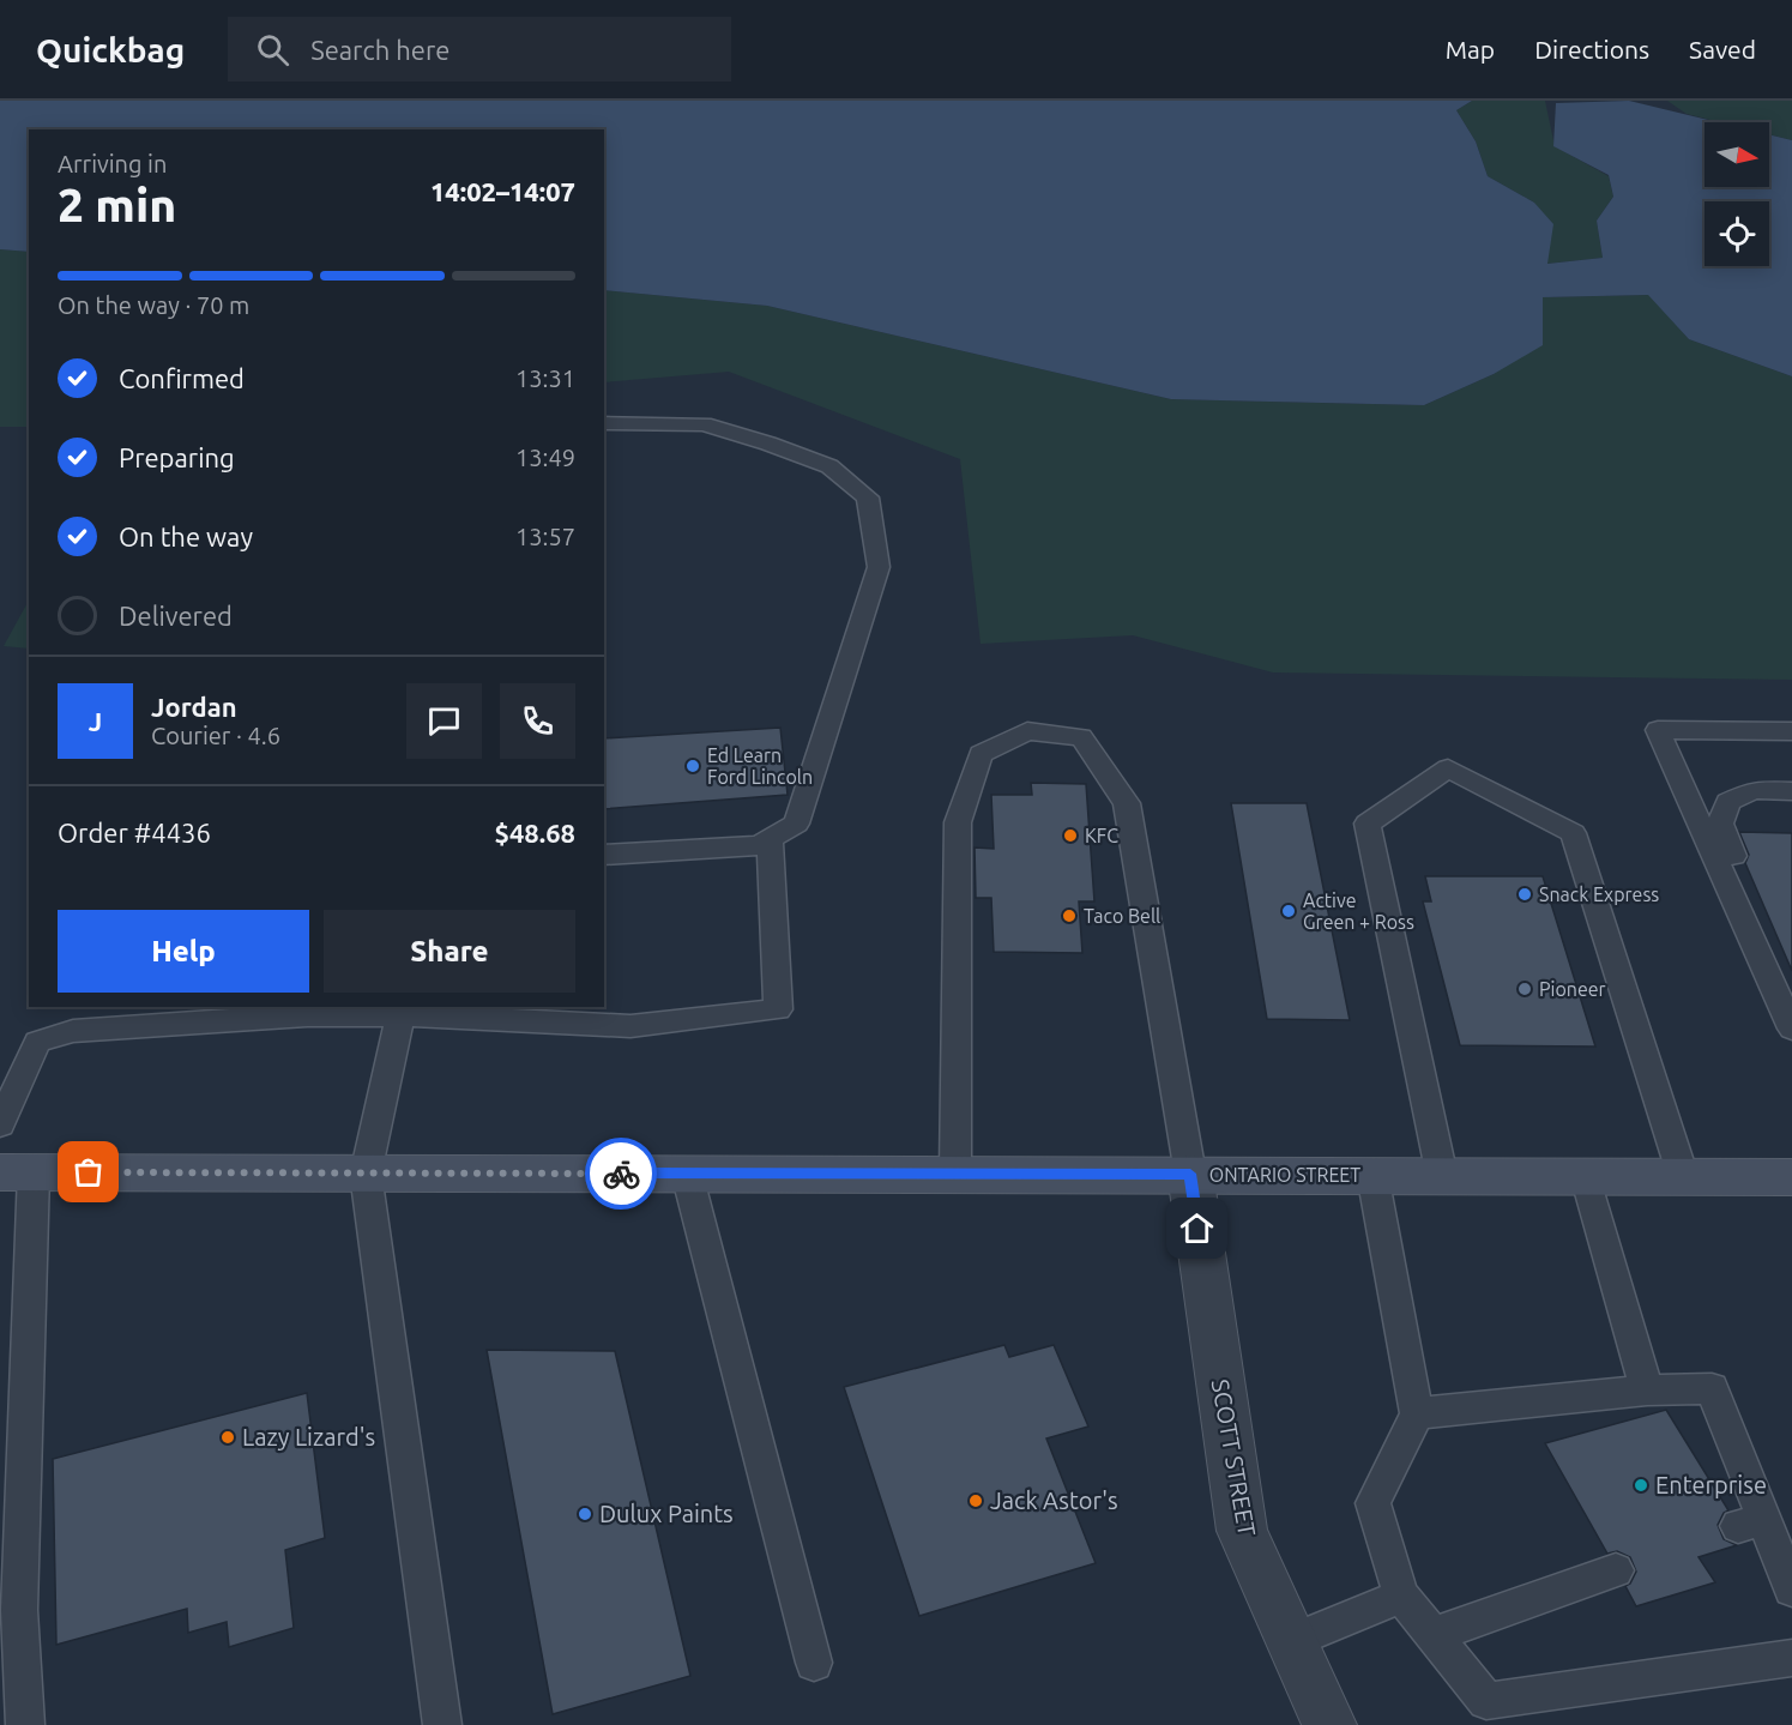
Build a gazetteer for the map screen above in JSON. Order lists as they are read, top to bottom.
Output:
{
  "streets": {
    "main road": ["ONTARIO STREET"],
    "street": ["SCOTT STREET"]
  },
  "crossings": [
    ["ONTARIO STREET", "SCOTT STREET"]
  ],
  "places": [
    "Ed Learn Ford Lincoln",
    "KFC",
    "Snack Express",
    "Active Green + Ross",
    "Taco Bell",
    "Pioneer",
    "Lazy Lizard's",
    "Enterprise",
    "Jack Astor's",
    "Dulux Paints"
  ],
  "north": "right",
  "page": {
    "header": "Quickbag",
    "search": "Search here",
    "nav": ["Map", "Directions", "Saved"],
    "heading": ["2 min", "Arriving in", "14:02–14:07"],
    "panel": [
      "Jordan",
      "Courier · 4.6",
      "Order #4436",
      "$48.68"
    ],
    "bar": "On the way · 70 m",
    "list": [
      ["Confirmed", "13:31"],
      ["Preparing", "13:49"],
      ["On the way", "13:57"],
      "Delivered"
    ],
    "round": "J",
    "buttons": ["Help", "Share"]
  }
}
